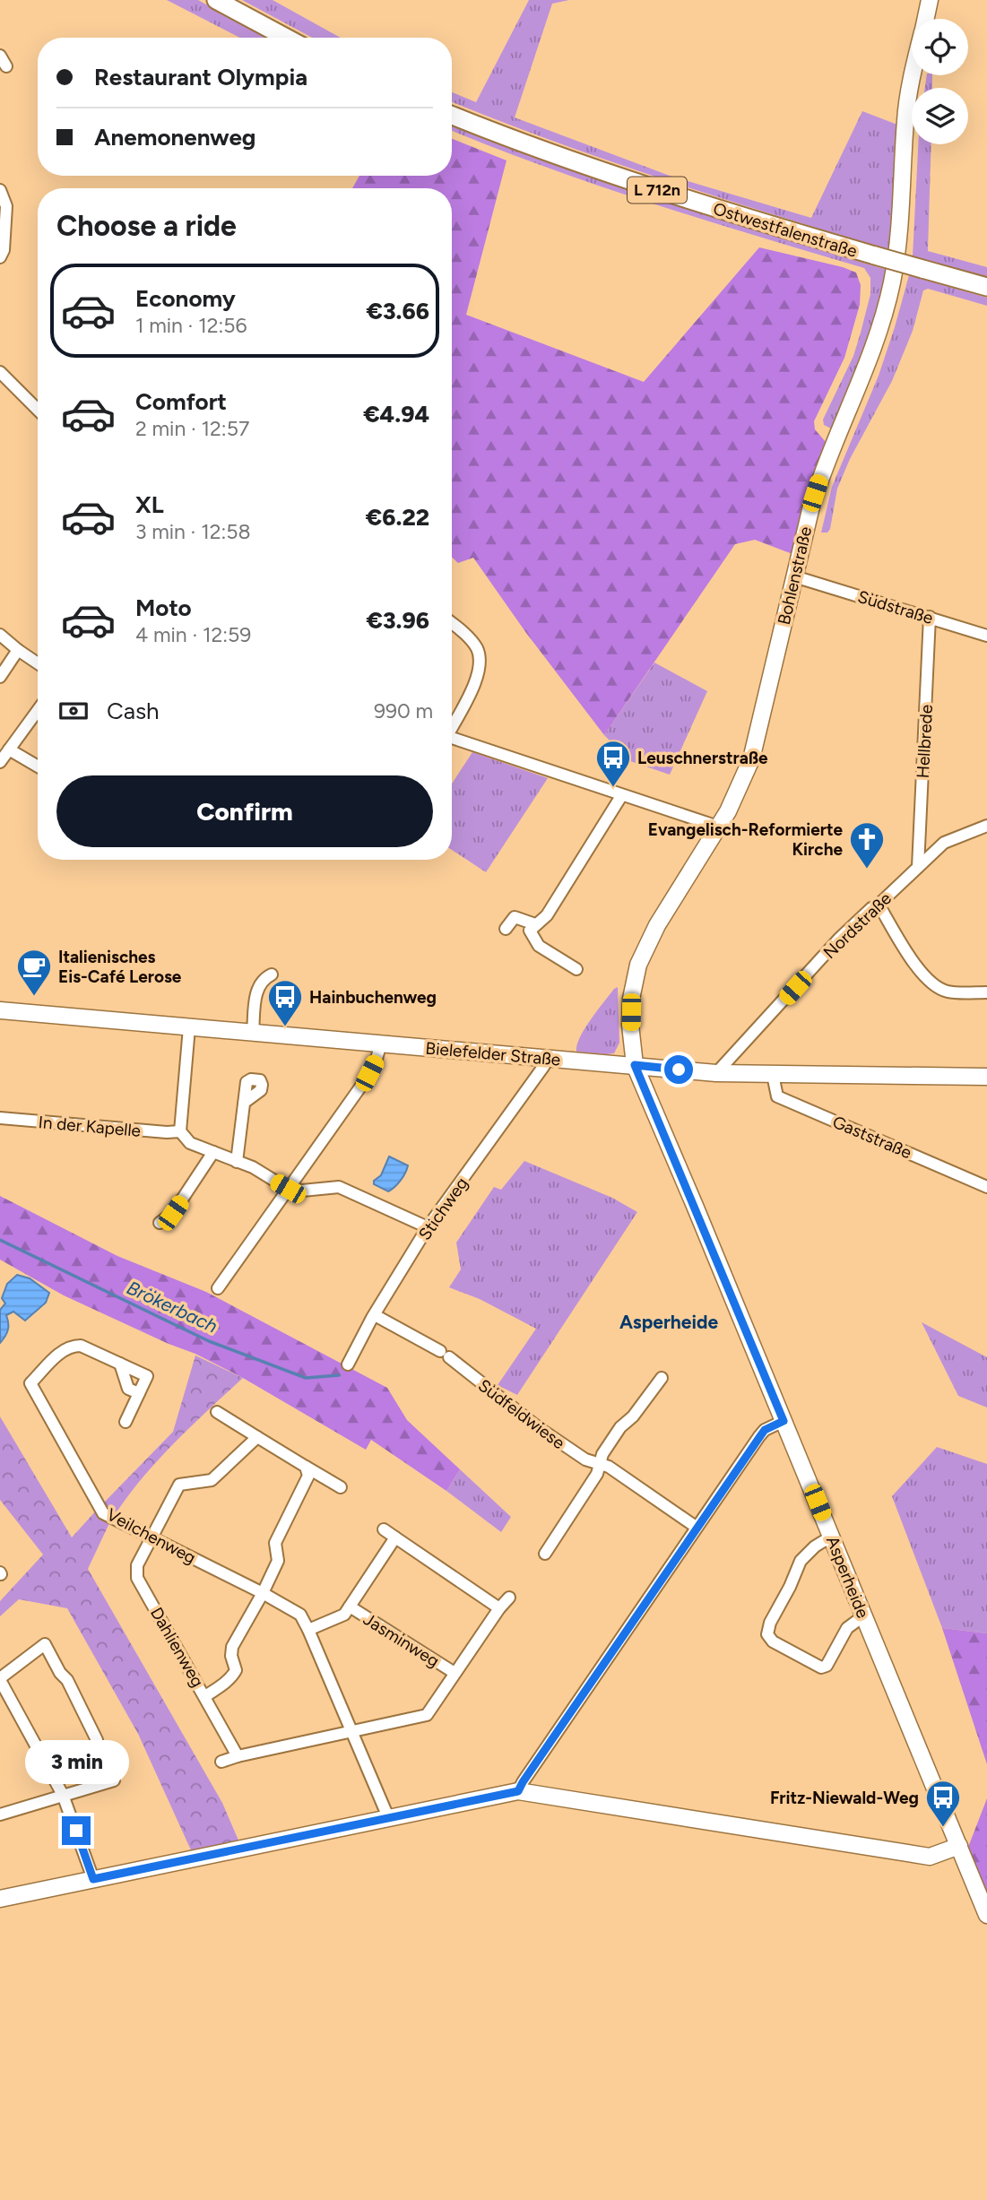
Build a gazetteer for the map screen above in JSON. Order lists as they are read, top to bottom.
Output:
{
  "streets": {
    "main road": ["L 712n", "Ostwestfalenstraße"],
    "street": [
      "Bohlenstraße",
      "Südstraße",
      "Hellbrede",
      "Nordstraße",
      "Bielefelder Straße",
      "In der Kapelle",
      "Gaststraße",
      "Stichweg",
      "Südfeldwiese",
      "Veilchenweg",
      "Asperheide",
      "Jasminweg",
      "Dahlienweg"
    ]
  },
  "crossings": [
    ["Bohlenstraße", "Südstraße"],
    ["Bohlenstraße", "Bielefelder Straße"],
    ["Bohlenstraße", "Asperheide"],
    ["Südstraße", "Hellbrede"],
    ["Hellbrede", "Nordstraße"],
    ["Nordstraße", "Bielefelder Straße"],
    ["Bielefelder Straße", "Gaststraße"],
    ["Bielefelder Straße", "Stichweg"],
    ["Bielefelder Straße", "Asperheide"],
    ["Stichweg", "Südfeldwiese"],
    ["Veilchenweg", "Dahlienweg"]
  ],
  "districts": ["Asperheide"],
  "water": ["Brökerbach"],
  "places": {
    "bus stop": ["Leuschnerstraße", "Hainbuchenweg", "Fritz-Niewald-Weg"],
    "church": ["Evangelisch-Reformierte Kirche"],
    "cafe": ["Italienisches Eis-Café Lerose"]
  },
  "page": {
    "banner": ["Restaurant Olympia", "Anemonenweg"],
    "heading": "Choose a ride",
    "list": [
      {
        "name": "Economy",
        "note": "1 min · 12:56",
        "value": "€3.66"
      },
      {
        "name": "Comfort",
        "note": "2 min · 12:57",
        "value": "€4.94"
      },
      {
        "name": "XL",
        "note": "3 min · 12:58",
        "value": "€6.22"
      },
      {
        "name": "Moto",
        "note": "4 min · 12:59",
        "value": "€3.96"
      }
    ],
    "pay": ["Cash", "990 m"],
    "buttons": "Confirm",
    "bubble": "3 min"
  }
}
